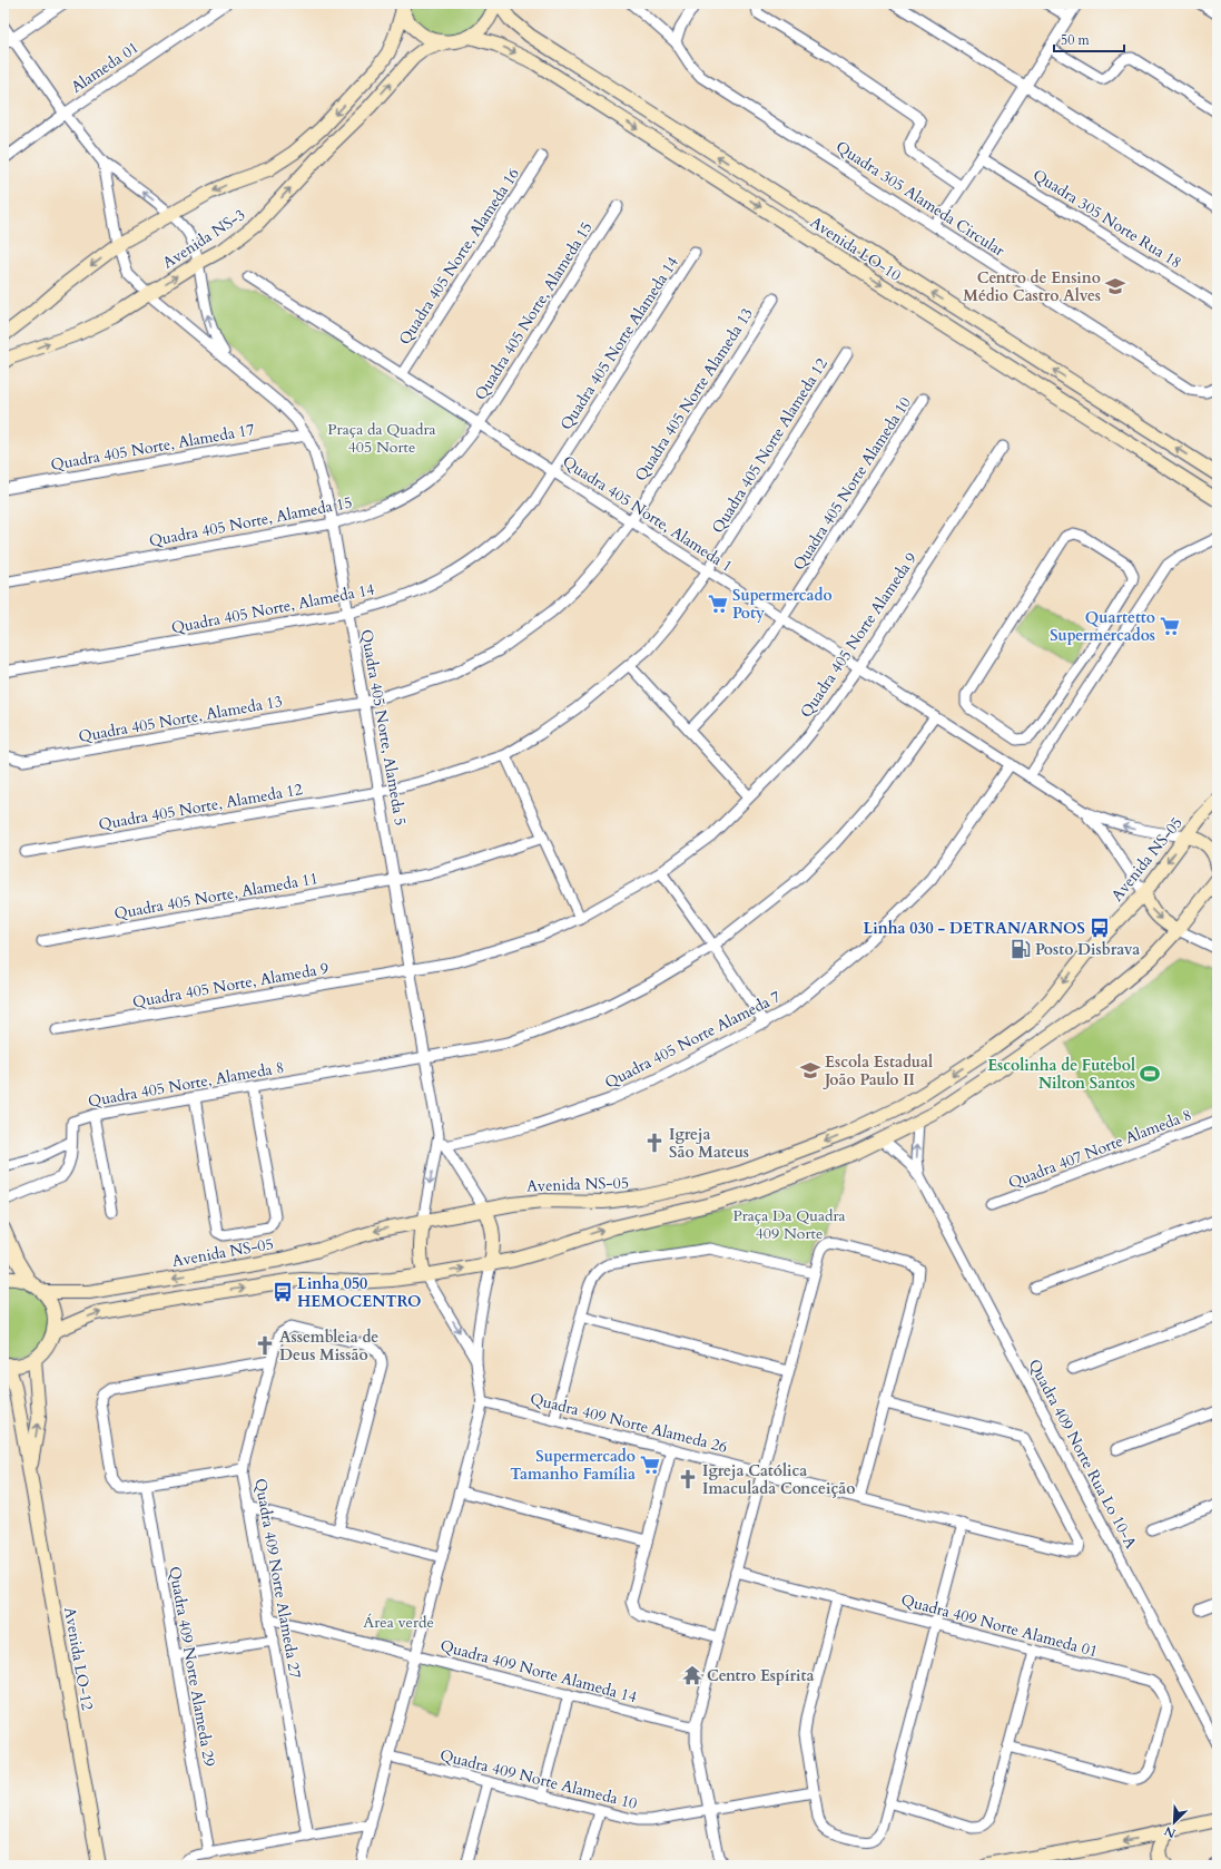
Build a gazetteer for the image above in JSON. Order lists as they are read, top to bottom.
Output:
{
  "streets": {
    "street": [
      "Alameda 01",
      "Quadra 305 Alameda Circular",
      "Quadra 305 Norte Rua 18",
      "Avenida NS-3",
      "Avenida LO-10",
      "Quadra 405 Norte, Alameda 16",
      "Quadra 405 Norte, Alameda 15",
      "Quadra 405 Norte Alameda 14",
      "Quadra 405 Norte Alameda 13",
      "Quadra 405 Norte Alameda 12",
      "Quadra 405 Norte, Alameda 17",
      "Quadra 405 Norte Alameda 10",
      "Quadra 405 Norte, Alameda 1",
      "Quadra 405 Norte, Alameda 14",
      "Quadra 405 Norte Alameda 9",
      "Quadra 405 Norte, Alameda 13",
      "Quadra 405 Norte, Alameda 5",
      "Quadra 405 Norte, Alameda 12",
      "Avenida NS-05",
      "Quadra 405 Norte, Alameda 11",
      "Quadra 405 Norte, Alameda 9",
      "Quadra 405 Norte Alameda 7",
      "Quadra 405 Norte, Alameda 8",
      "Quadra 407 Norte Alameda 8",
      "Quadra 409 Norte Alameda 26",
      "Quadra 409 Norte Rua Lo 10-A",
      "Quadra 409 Norte Alameda 27",
      "Quadra 409 Norte Alameda 01",
      "Avenida LO-12",
      "Quadra 409 Norte Alameda 29",
      "Quadra 409 Norte Alameda 14",
      "Quadra 409 Norte Alameda 10"
    ]
  },
  "crossings": [
    ["Avenida NS-3", "Avenida LO-10"],
    ["Avenida NS-3", "Quadra 405 Norte, Alameda 5"],
    ["Quadra 405 Norte, Alameda 16", "Quadra 405 Norte, Alameda 1"],
    ["Quadra 405 Norte, Alameda 15", "Quadra 405 Norte, Alameda 1"],
    ["Quadra 405 Norte, Alameda 15", "Quadra 405 Norte, Alameda 5"],
    ["Quadra 405 Norte Alameda 14", "Quadra 405 Norte, Alameda 1"],
    ["Quadra 405 Norte Alameda 14", "Quadra 405 Norte, Alameda 14"],
    ["Quadra 405 Norte Alameda 13", "Quadra 405 Norte, Alameda 1"],
    ["Quadra 405 Norte Alameda 13", "Quadra 405 Norte, Alameda 13"],
    ["Quadra 405 Norte Alameda 13", "Quadra 405 Norte, Alameda 5"],
    ["Quadra 405 Norte Alameda 12", "Quadra 405 Norte, Alameda 1"],
    ["Quadra 405 Norte Alameda 12", "Quadra 405 Norte, Alameda 5"],
    ["Quadra 405 Norte Alameda 12", "Quadra 405 Norte, Alameda 12"],
    ["Quadra 405 Norte, Alameda 17", "Quadra 405 Norte, Alameda 5"],
    ["Quadra 405 Norte Alameda 10", "Quadra 405 Norte, Alameda 1"],
    ["Quadra 405 Norte, Alameda 1", "Quadra 405 Norte, Alameda 14"],
    ["Quadra 405 Norte, Alameda 1", "Quadra 405 Norte Alameda 9"],
    ["Quadra 405 Norte, Alameda 1", "Quadra 405 Norte Alameda 7"],
    ["Quadra 405 Norte, Alameda 1", "Quadra 405 Norte, Alameda 8"],
    ["Quadra 405 Norte, Alameda 14", "Quadra 405 Norte, Alameda 5"],
    ["Quadra 405 Norte Alameda 9", "Quadra 405 Norte, Alameda 5"],
    ["Quadra 405 Norte Alameda 9", "Quadra 405 Norte, Alameda 9"],
    ["Quadra 405 Norte, Alameda 13", "Quadra 405 Norte, Alameda 5"],
    ["Quadra 405 Norte, Alameda 5", "Quadra 405 Norte, Alameda 12"],
    ["Quadra 405 Norte, Alameda 5", "Quadra 405 Norte, Alameda 11"],
    ["Quadra 405 Norte, Alameda 5", "Quadra 405 Norte, Alameda 9"],
    ["Quadra 405 Norte, Alameda 5", "Quadra 405 Norte, Alameda 8"],
    ["Quadra 409 Norte Alameda 27", "Quadra 409 Norte Alameda 14"]
  ],
  "parks": ["Praça da Quadra 405 Norte", "Praça Da Quadra 409 Norte", "Área verde"],
  "places": {
    "school or university": ["Centro de Ensino Médio Castro Alves", "Escola Estadual João Paulo II"],
    "supermarket": ["Supermercado Poty", "Quartetto Supermercados", "Supermercado Tamanho Família"],
    "bus stop": ["Linha 030 - DETRAN/ARNOS", "Linha 050 HEMOCENTRO"],
    "fuel station": ["Posto Disbrava"],
    "sports": ["Escolinha de Futebol Nilton Santos"],
    "church": ["Igreja São Mateus", "Assembleia de Deus Missão", "Igreja Católica Imaculada Conceição"],
    "temple": ["Centro Espírita"]
  },
  "scale_bar": "50 m",
  "north": "bottom left"
}
